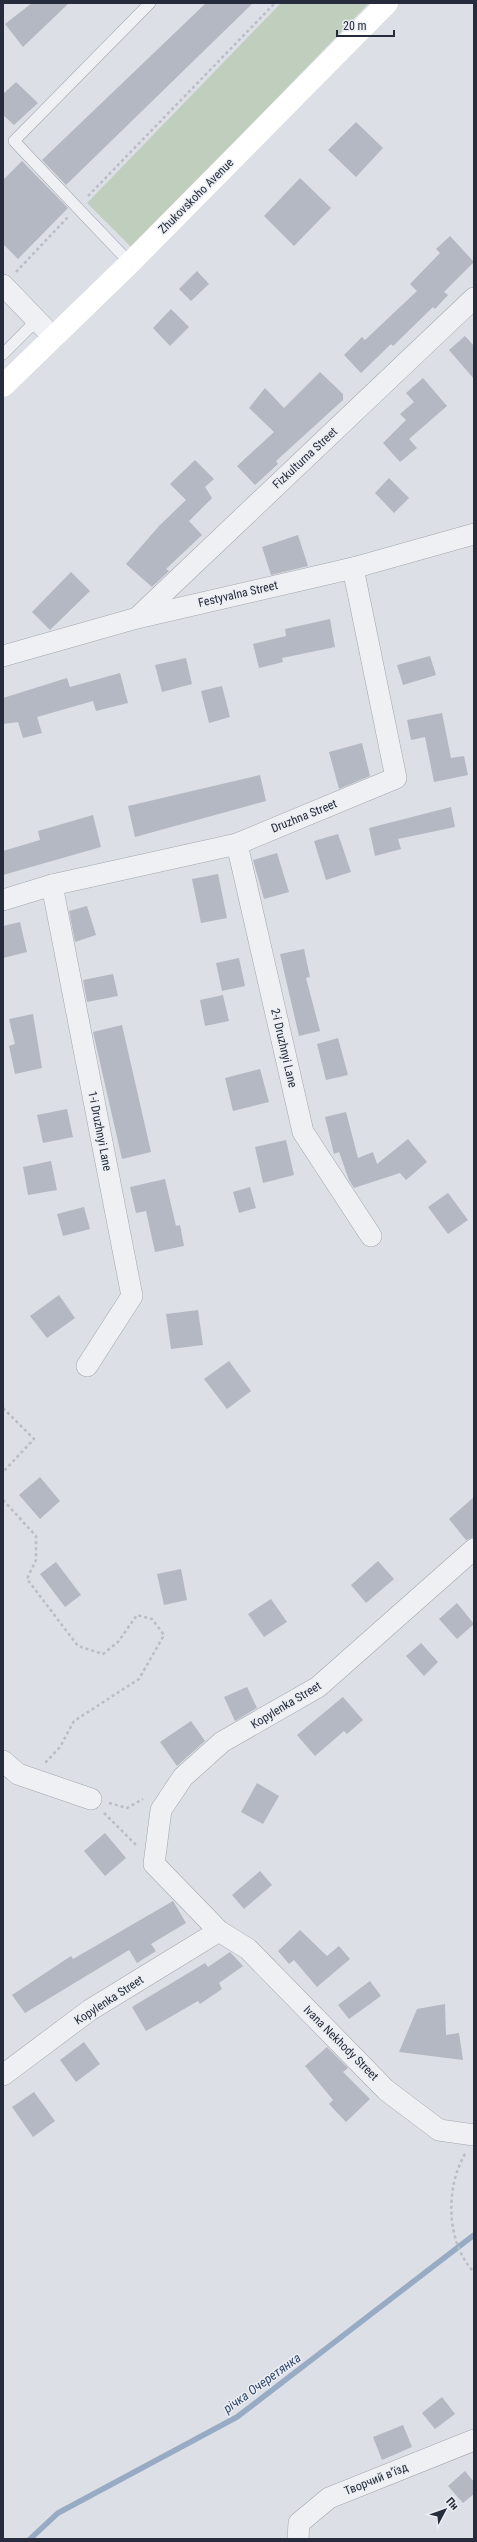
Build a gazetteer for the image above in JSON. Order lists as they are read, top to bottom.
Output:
{
  "streets": {
    "street": [
      "Zhukovskoho Avenue",
      "Fizkulturna Street",
      "Festyvalna Street",
      "Druzhna Street",
      "2-i Druzhnyi Lane",
      "1-i Druzhnyi Lane",
      "Kopylenka Street",
      "Ivana Nekhody Street",
      "Творчий в’їзд"
    ]
  },
  "crossings": [
    ["Fizkulturna Street", "Festyvalna Street"],
    ["Festyvalna Street", "Druzhna Street"],
    ["Druzhna Street", "2-i Druzhnyi Lane"],
    ["Druzhna Street", "1-i Druzhnyi Lane"],
    ["Kopylenka Street", "Ivana Nekhody Street"]
  ],
  "water": ["річка Очеретянка"],
  "scale_bar": "20 m",
  "north": "top right"
}
